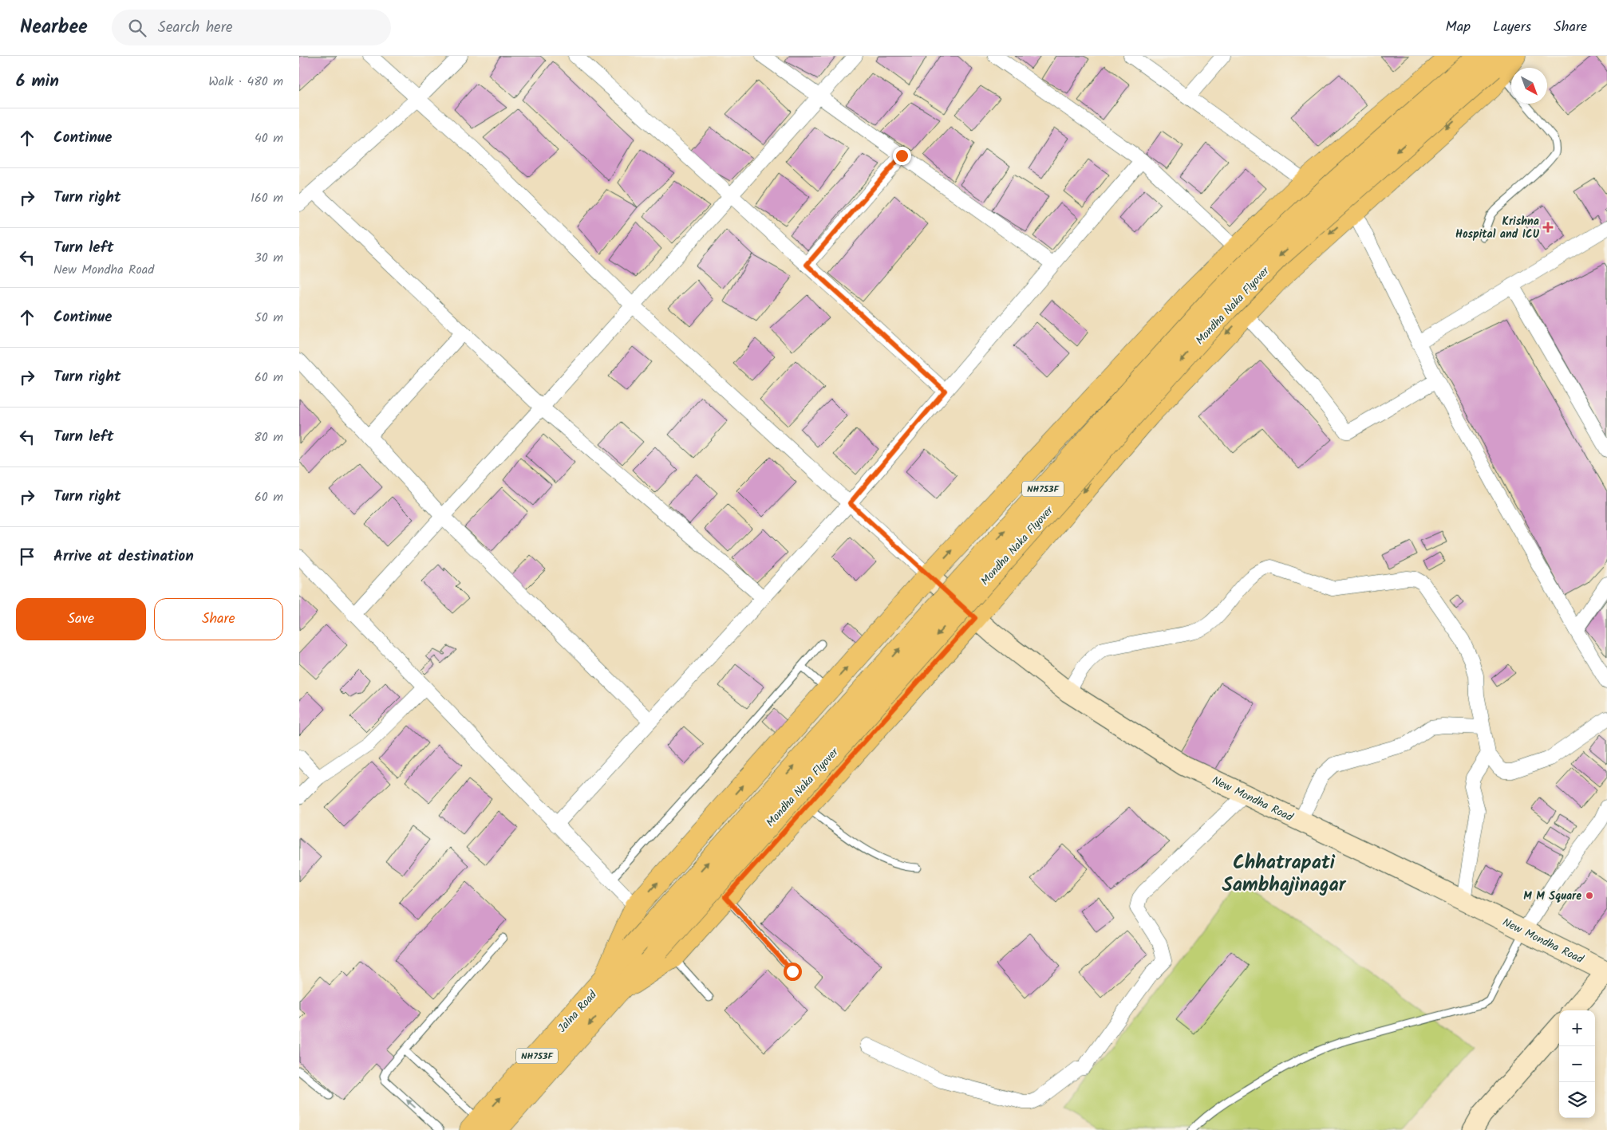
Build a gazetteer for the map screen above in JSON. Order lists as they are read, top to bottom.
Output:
{
  "streets": {
    "main road": ["Mondha Naka Flyover", "NH753F", "Jalna Road"],
    "street": ["New Mondha Road"]
  },
  "crossings": [
    ["Mondha Naka Flyover", "Jalna Road"]
  ],
  "districts": ["Chhatrapati Sambhajinagar"],
  "places": {
    "health": ["Krishna Hospital and ICU"],
    "other": ["M M Square"]
  },
  "north": "bottom right",
  "page": {
    "header": "Nearbee",
    "search": "Search here",
    "nav": ["Map", "Layers", "Share"],
    "heading": ["6 min", "Walk · 480 m"],
    "list": [
      ["Continue", "40 m"],
      ["Turn right", "160 m"],
      ["Turn left", "New Mondha Road", "30 m"],
      ["Continue", "50 m"],
      ["Turn right", "60 m"],
      ["Turn left", "80 m"],
      ["Turn right", "60 m"],
      "Arrive at destination"
    ],
    "buttons": ["Save", "Share"],
    "map_buttons": ["+", "−"]
  }
}
